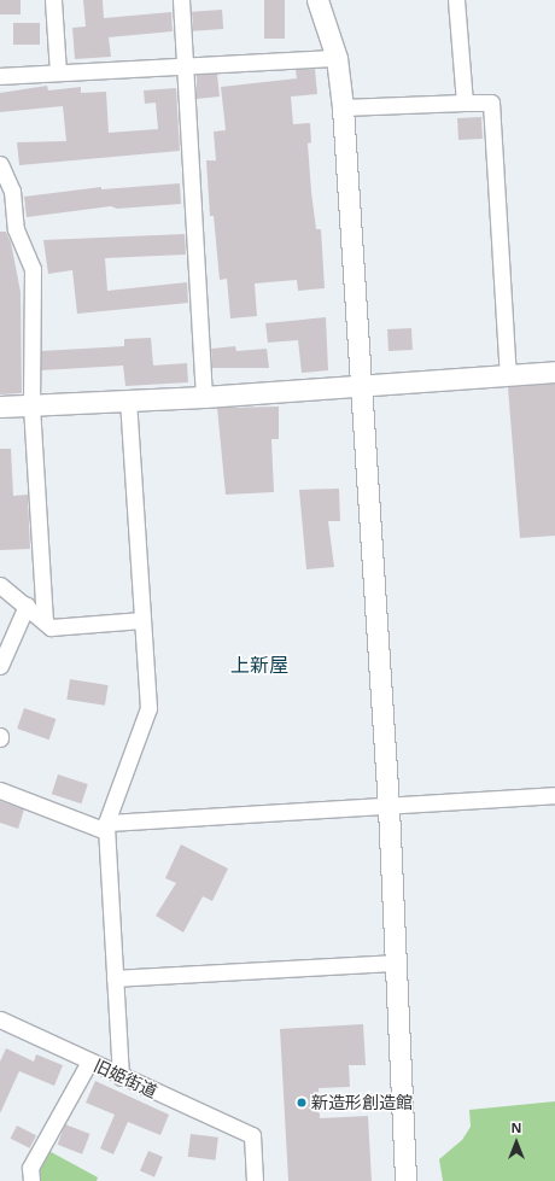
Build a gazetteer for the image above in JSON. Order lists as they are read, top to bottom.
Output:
{
  "streets": {
    "street": ["旧姫街道"]
  },
  "districts": ["上新屋"],
  "places": ["新造形創造館"],
  "north": "top"
}
